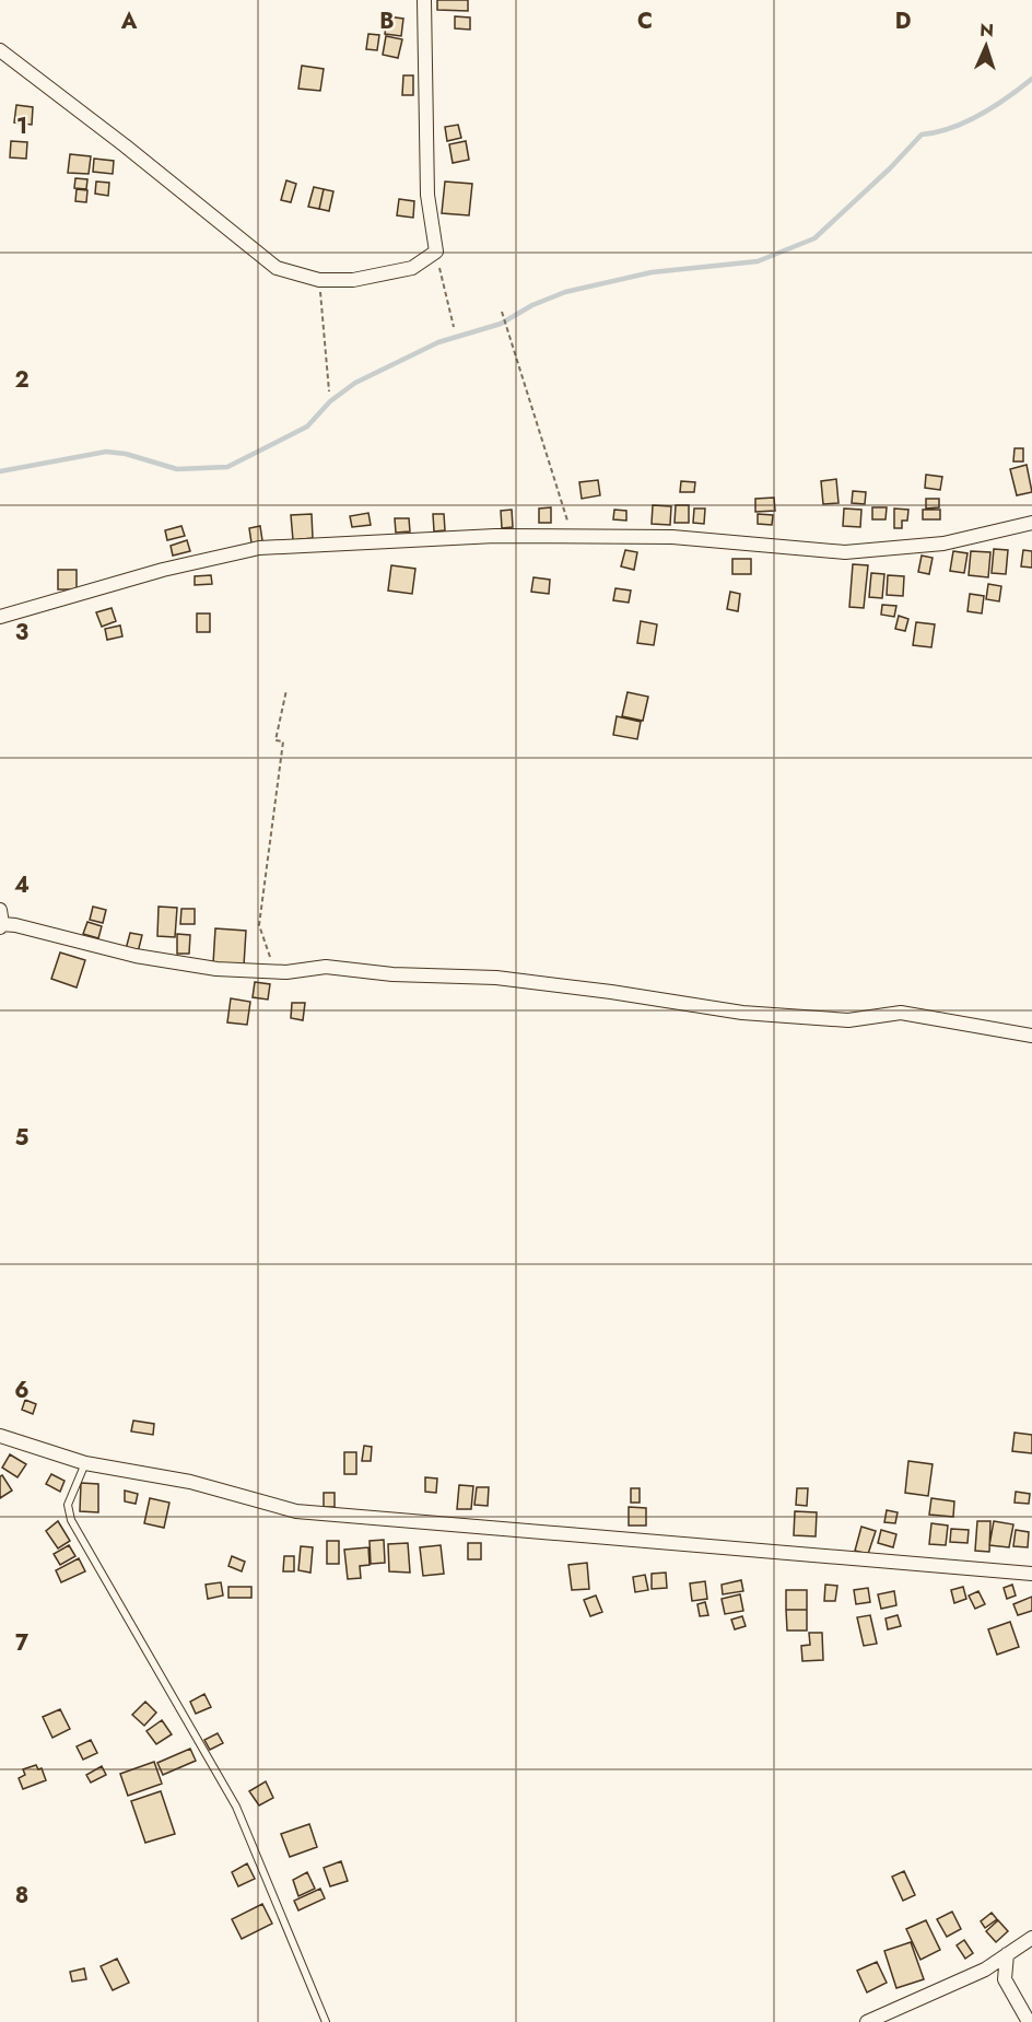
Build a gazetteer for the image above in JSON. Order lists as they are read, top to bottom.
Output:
{
  "north": "top",
  "grid": {
    "columns": [
      "A",
      "B",
      "C",
      "D"
    ],
    "rows": [
      "1",
      "2",
      "3",
      "4",
      "5",
      "6",
      "7",
      "8"
    ]
  }
}
